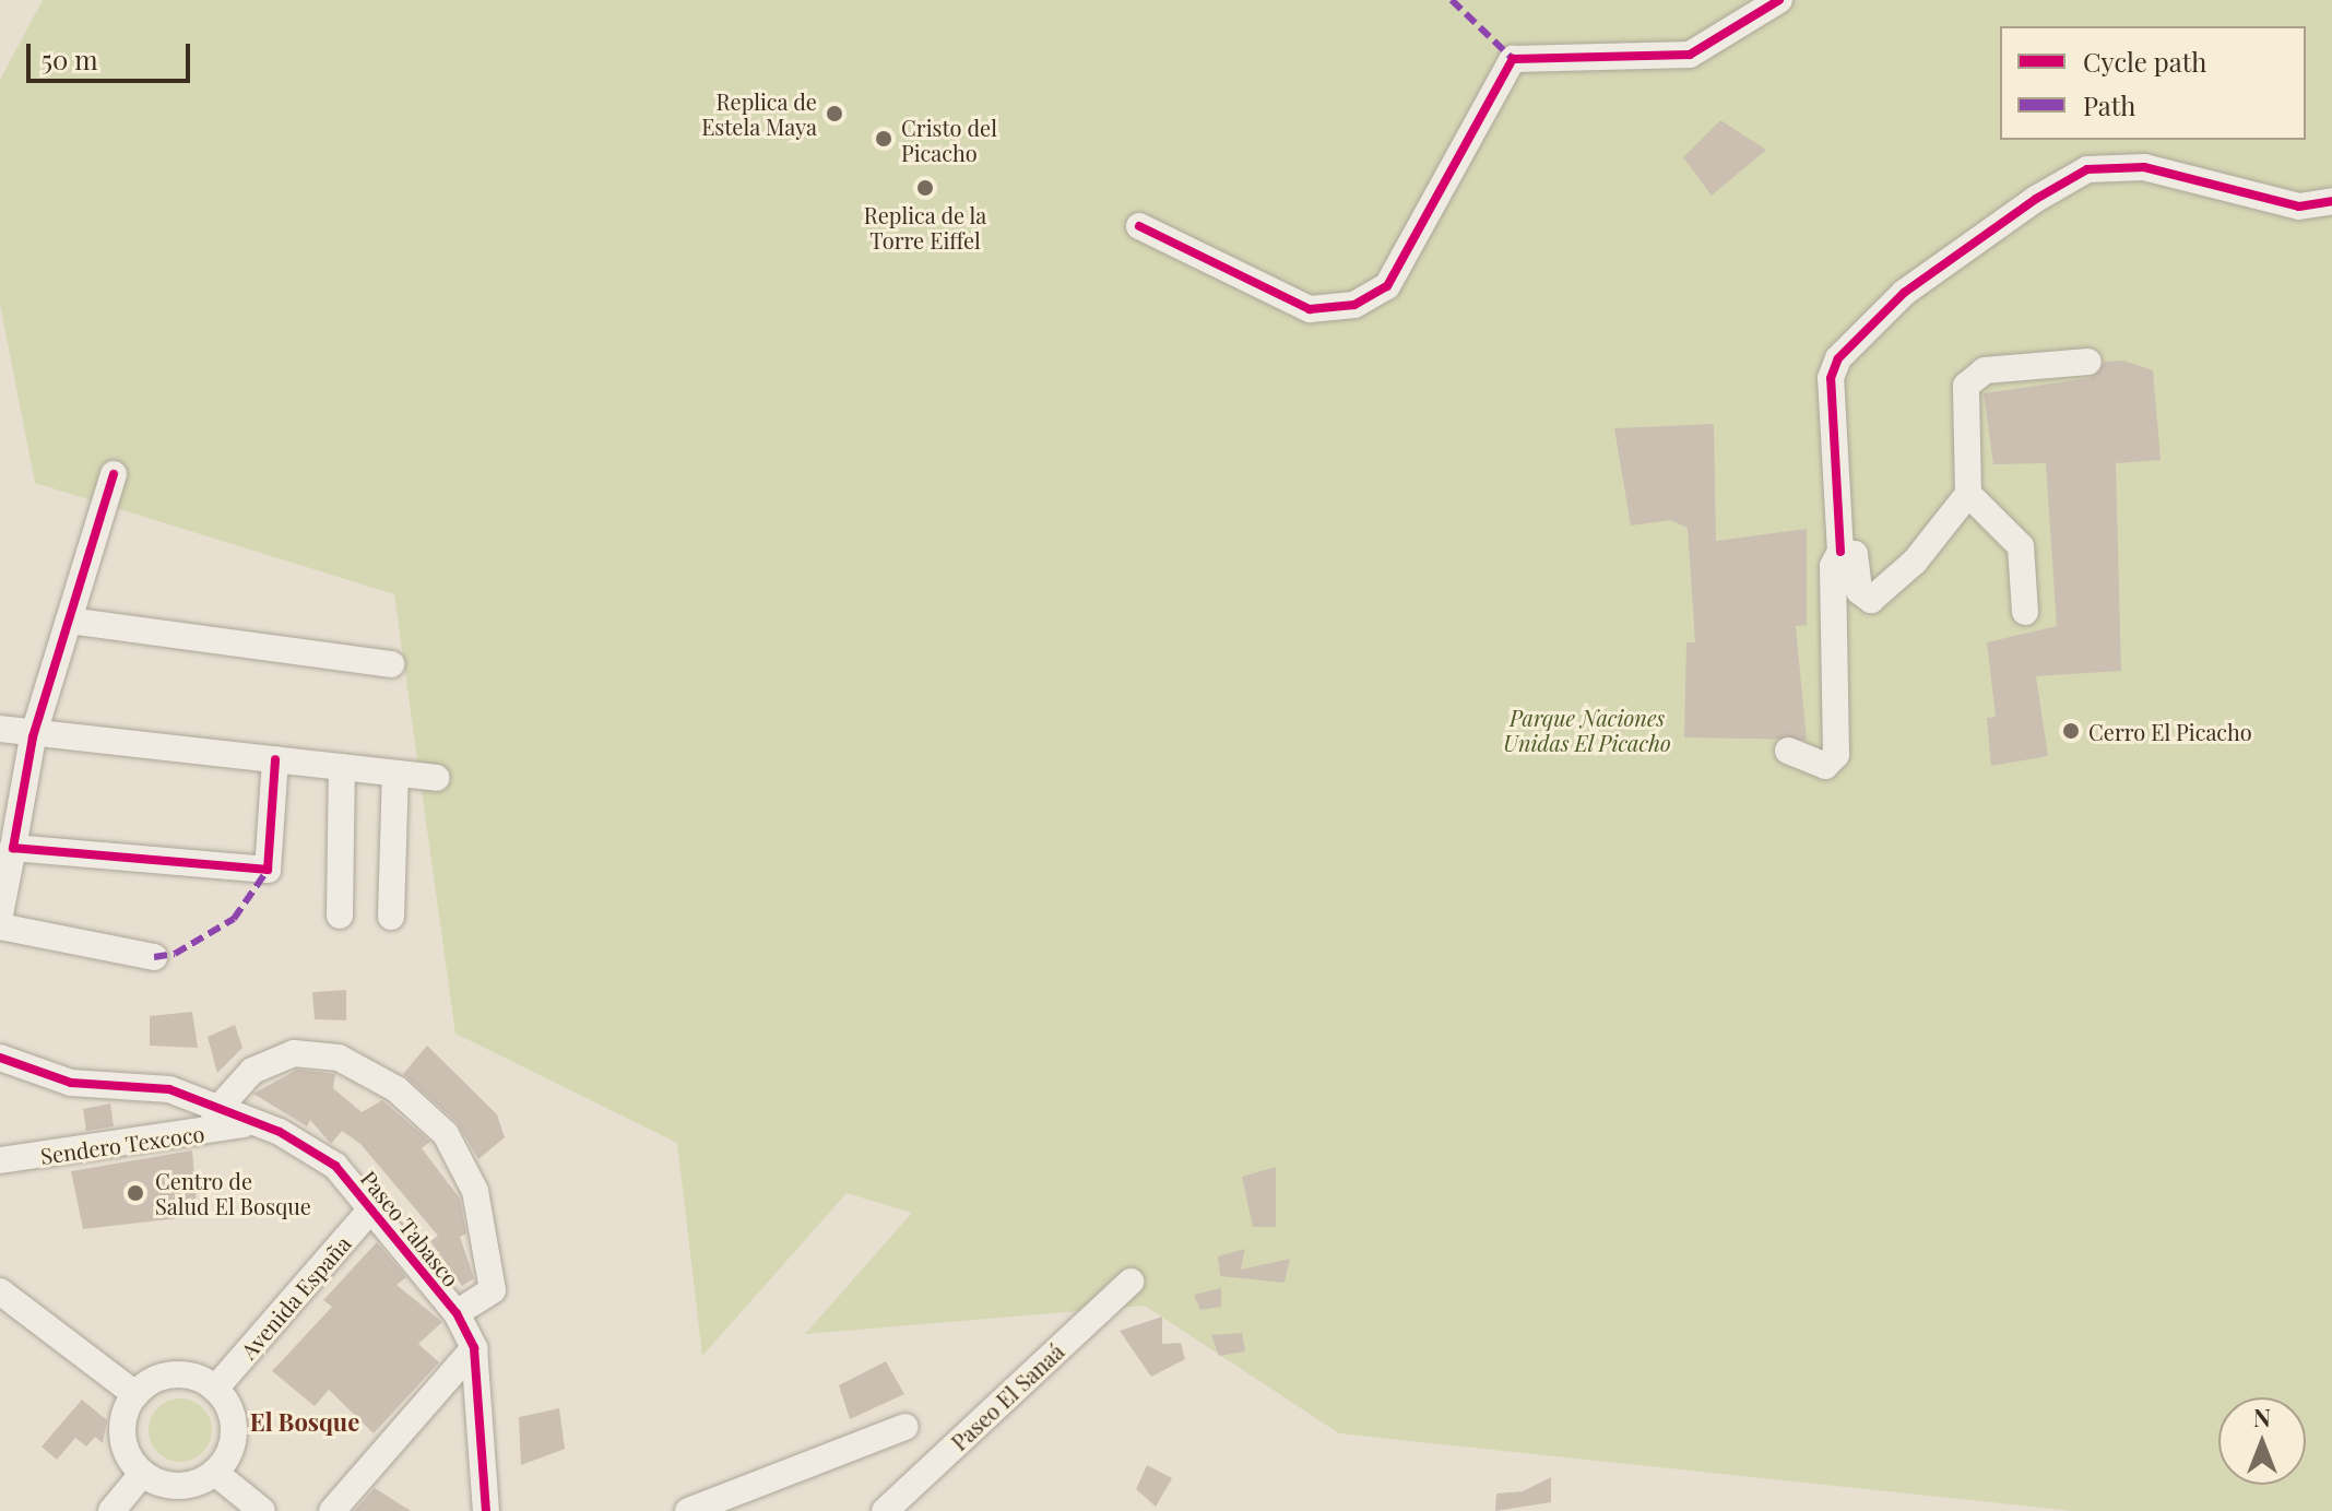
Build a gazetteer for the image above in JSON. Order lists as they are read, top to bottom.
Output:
{
  "streets": {
    "street": [
      "Sendero Texcoco",
      "Paseo Tabasco",
      "Avenida España",
      "Paseo El Sanaá"
    ]
  },
  "crossings": [
    ["Sendero Texcoco", "Paseo Tabasco"],
    ["Paseo Tabasco", "Avenida España"]
  ],
  "districts": ["El Bosque"],
  "parks": ["Parque Naciones Unidas El Picacho"],
  "places": [
    "Replica de Estela Maya",
    "Cristo del Picacho",
    "Replica de la Torre Eiffel",
    "Cerro El Picacho",
    "Centro de Salud El Bosque"
  ],
  "legend": ["Cycle path", "Path"],
  "scale_bar": "50 m",
  "north": "top"
}
